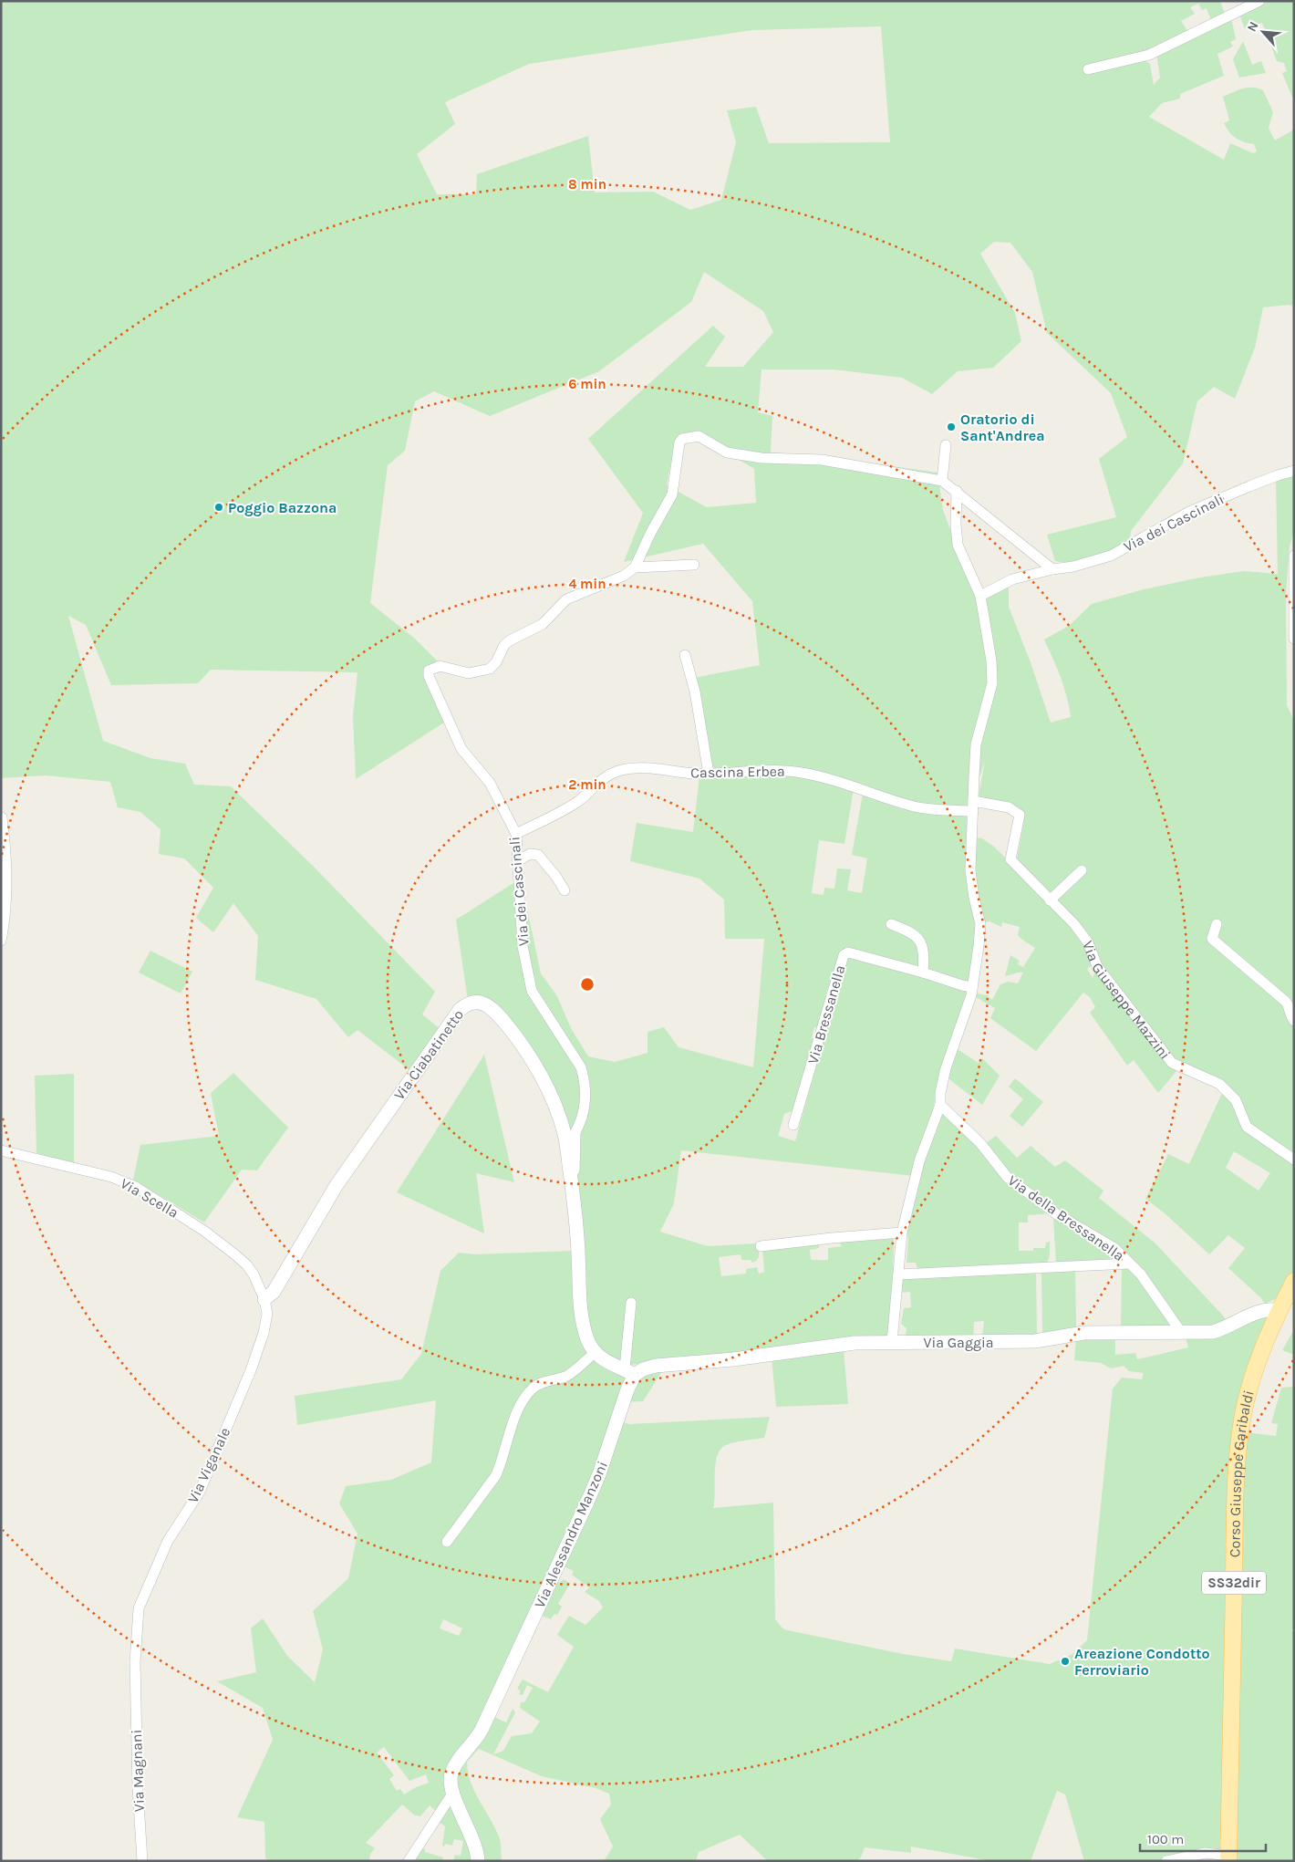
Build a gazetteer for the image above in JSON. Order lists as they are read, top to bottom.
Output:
{
  "streets": {
    "main road": ["Corso Giuseppe Garibaldi", "SS32dir"],
    "street": [
      "Via dei Cascinali",
      "Cascina Erbea",
      "Via Giuseppe Mazzini",
      "Via Bressanella",
      "Via Ciabatinetto",
      "Via Scella",
      "Via della Bressanella",
      "Via Gaggia",
      "Via Viganale",
      "Via Alessandro Manzoni",
      "Via Magnani"
    ]
  },
  "crossings": [
    ["Via dei Cascinali", "Cascina Erbea"],
    ["Via dei Cascinali", "Via Ciabatinetto"],
    ["Cascina Erbea", "Via Giuseppe Mazzini"],
    ["Via Ciabatinetto", "Via Scella"],
    ["Via Ciabatinetto", "Via Viganale"],
    ["Via Scella", "Via Viganale"],
    ["Via della Bressanella", "Via Gaggia"],
    ["Via Gaggia", "Corso Giuseppe Garibaldi"],
    ["Via Gaggia", "Via Alessandro Manzoni"],
    ["Via Gaggia", "SS32dir"],
    ["Via Viganale", "Via Magnani"],
    ["Corso Giuseppe Garibaldi", "SS32dir"]
  ],
  "places": ["Oratorio di Sant'Andrea", "Poggio Bazzona", "Areazione Condotto Ferroviario"],
  "scale_bar": "100 m",
  "north": "top left",
  "rings": [
    "8 min",
    "6 min",
    "4 min",
    "2 min"
  ]
}
